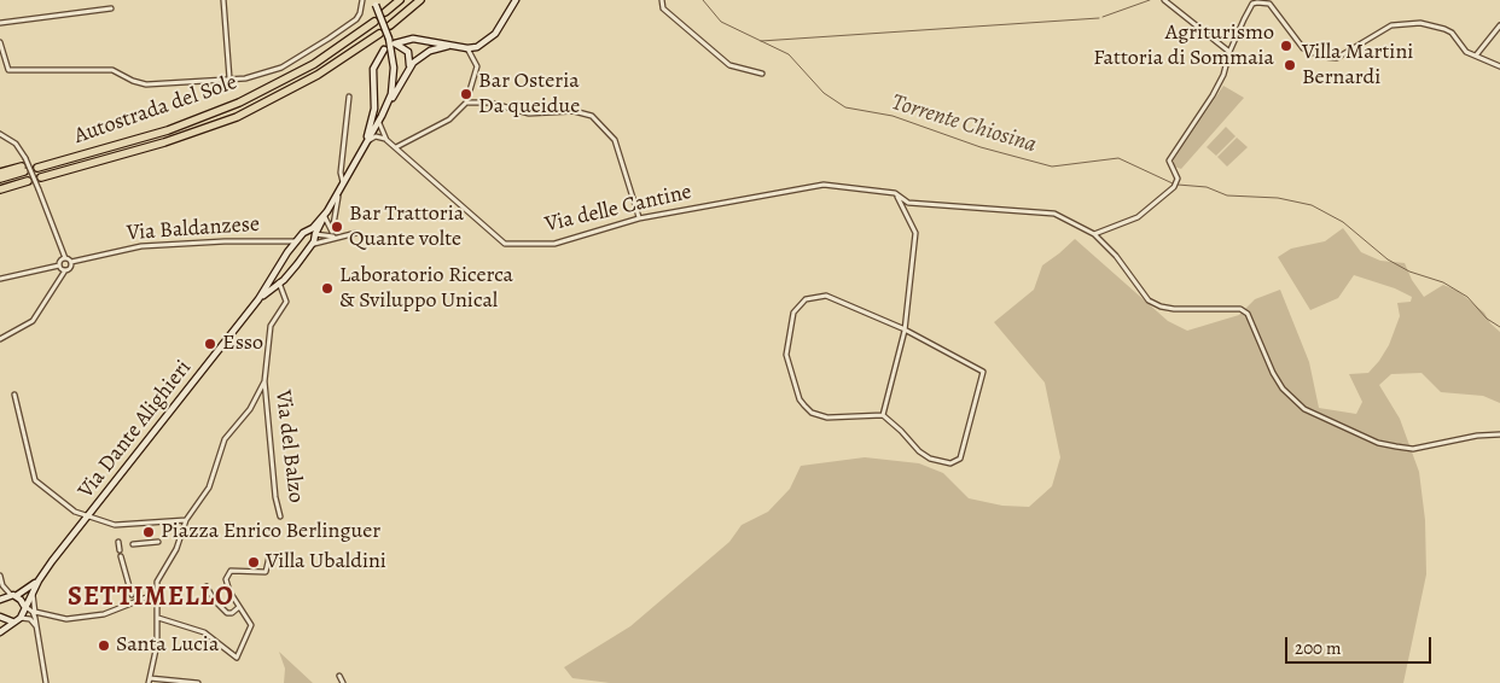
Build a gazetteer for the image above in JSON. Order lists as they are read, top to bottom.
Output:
{
  "streets": {
    "highway": ["Autostrada del Sole"],
    "main road": ["Via Dante Alighieri"],
    "street": ["Via delle Cantine", "Via Baldanzese", "Via del Balzo"]
  },
  "crossings": [
    ["Via Baldanzese", "Via Dante Alighieri"]
  ],
  "districts": ["SETTIMELLO"],
  "water": ["Torrente Chiosina"],
  "places": [
    "Agriturismo Fattoria di Sommaia",
    "Villa Martini Bernardi",
    "Bar Osteria Da queidue",
    "Bar Trattoria Quante volte",
    "Laboratorio Ricerca & Sviluppo Unical",
    "Esso",
    "Piazza Enrico Berlinguer",
    "Villa Ubaldini",
    "Santa Lucia"
  ],
  "scale_bar": "200 m"
}
